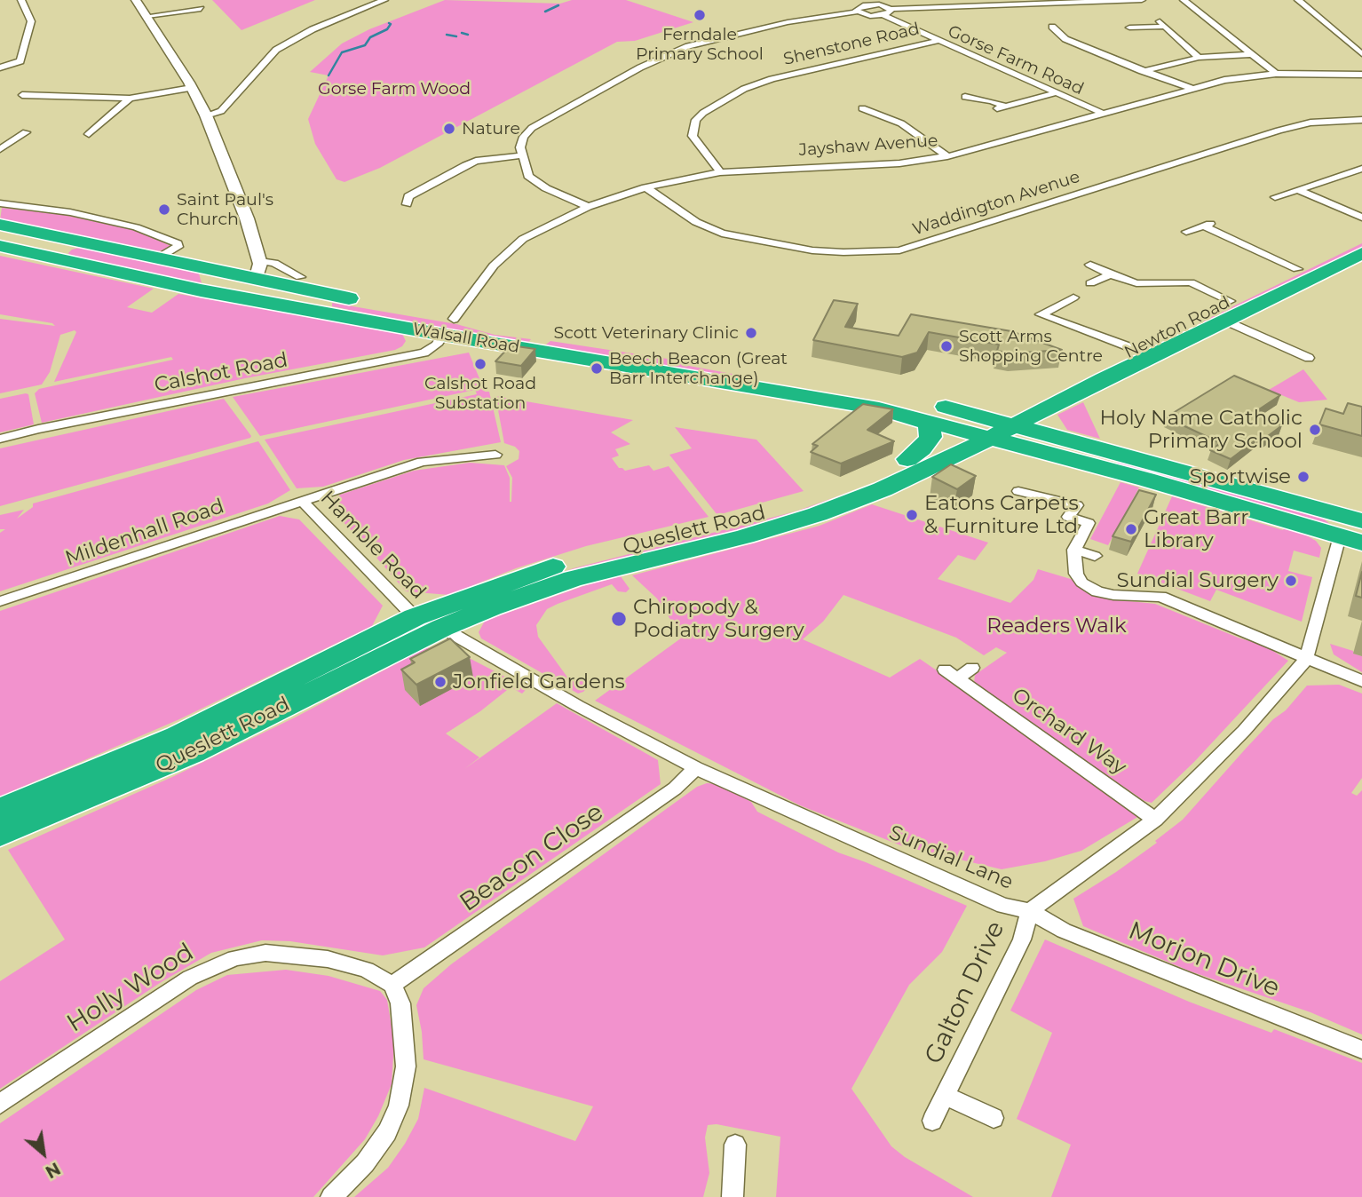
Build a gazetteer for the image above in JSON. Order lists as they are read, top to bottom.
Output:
{
  "streets": {
    "highway": ["Newton Road", "Walsall Road", "Queslett Road"],
    "street": [
      "Shenstone Road",
      "Gorse Farm Road",
      "Jayshaw Avenue",
      "Waddington Avenue",
      "Calshot Road",
      "Mildenhall Road",
      "Hamble Road",
      "Orchard Way",
      "Beacon Close",
      "Sundial Lane",
      "Morjon Drive",
      "Holly Wood",
      "Galton Drive"
    ]
  },
  "crossings": [
    ["Shenstone Road", "Gorse Farm Road"],
    ["Shenstone Road", "Jayshaw Avenue"],
    ["Gorse Farm Road", "Jayshaw Avenue"],
    ["Jayshaw Avenue", "Waddington Avenue"],
    ["Jayshaw Avenue", "Walsall Road"],
    ["Jayshaw Avenue", "Calshot Road"],
    ["Newton Road", "Walsall Road"],
    ["Newton Road", "Queslett Road"],
    ["Walsall Road", "Calshot Road"],
    ["Walsall Road", "Queslett Road"],
    ["Queslett Road", "Hamble Road"],
    ["Queslett Road", "Sundial Lane"],
    ["Mildenhall Road", "Hamble Road"],
    ["Orchard Way", "Sundial Lane"],
    ["Beacon Close", "Sundial Lane"],
    ["Beacon Close", "Holly Wood"],
    ["Sundial Lane", "Morjon Drive"],
    ["Sundial Lane", "Galton Drive"],
    ["Morjon Drive", "Galton Drive"]
  ],
  "parks": ["Gorse Farm Wood", "Readers Walk"],
  "places": [
    "Ferndale Primary School",
    "Nature",
    "Saint Paul's Church",
    "Scott Veterinary Clinic",
    "Scott Arms Shopping Centre",
    "Calshot Road Substation",
    "Beech Beacon (Great Barr Interchange)",
    "Holy Name Catholic Primary School",
    "Sportwise",
    "Eatons Carpets & Furniture Ltd",
    "Great Barr Library",
    "Sundial Surgery",
    "Chiropody & Podiatry Surgery",
    "Jonfield Gardens"
  ],
  "north": "bottom right"
}
